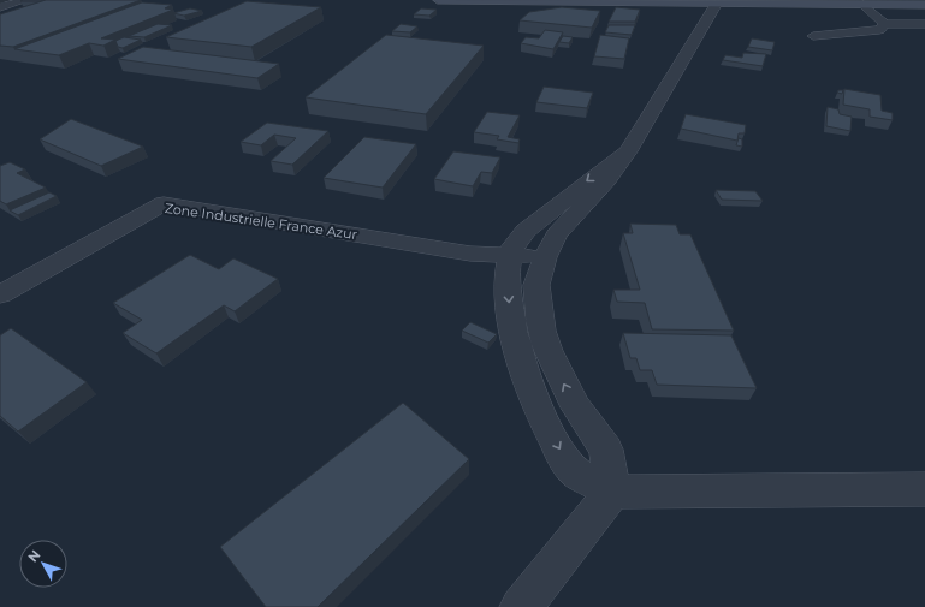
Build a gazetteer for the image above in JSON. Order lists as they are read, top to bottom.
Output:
{
  "streets": {
    "street": ["Zone Industrielle France Azur"]
  },
  "north": "top left"
}
